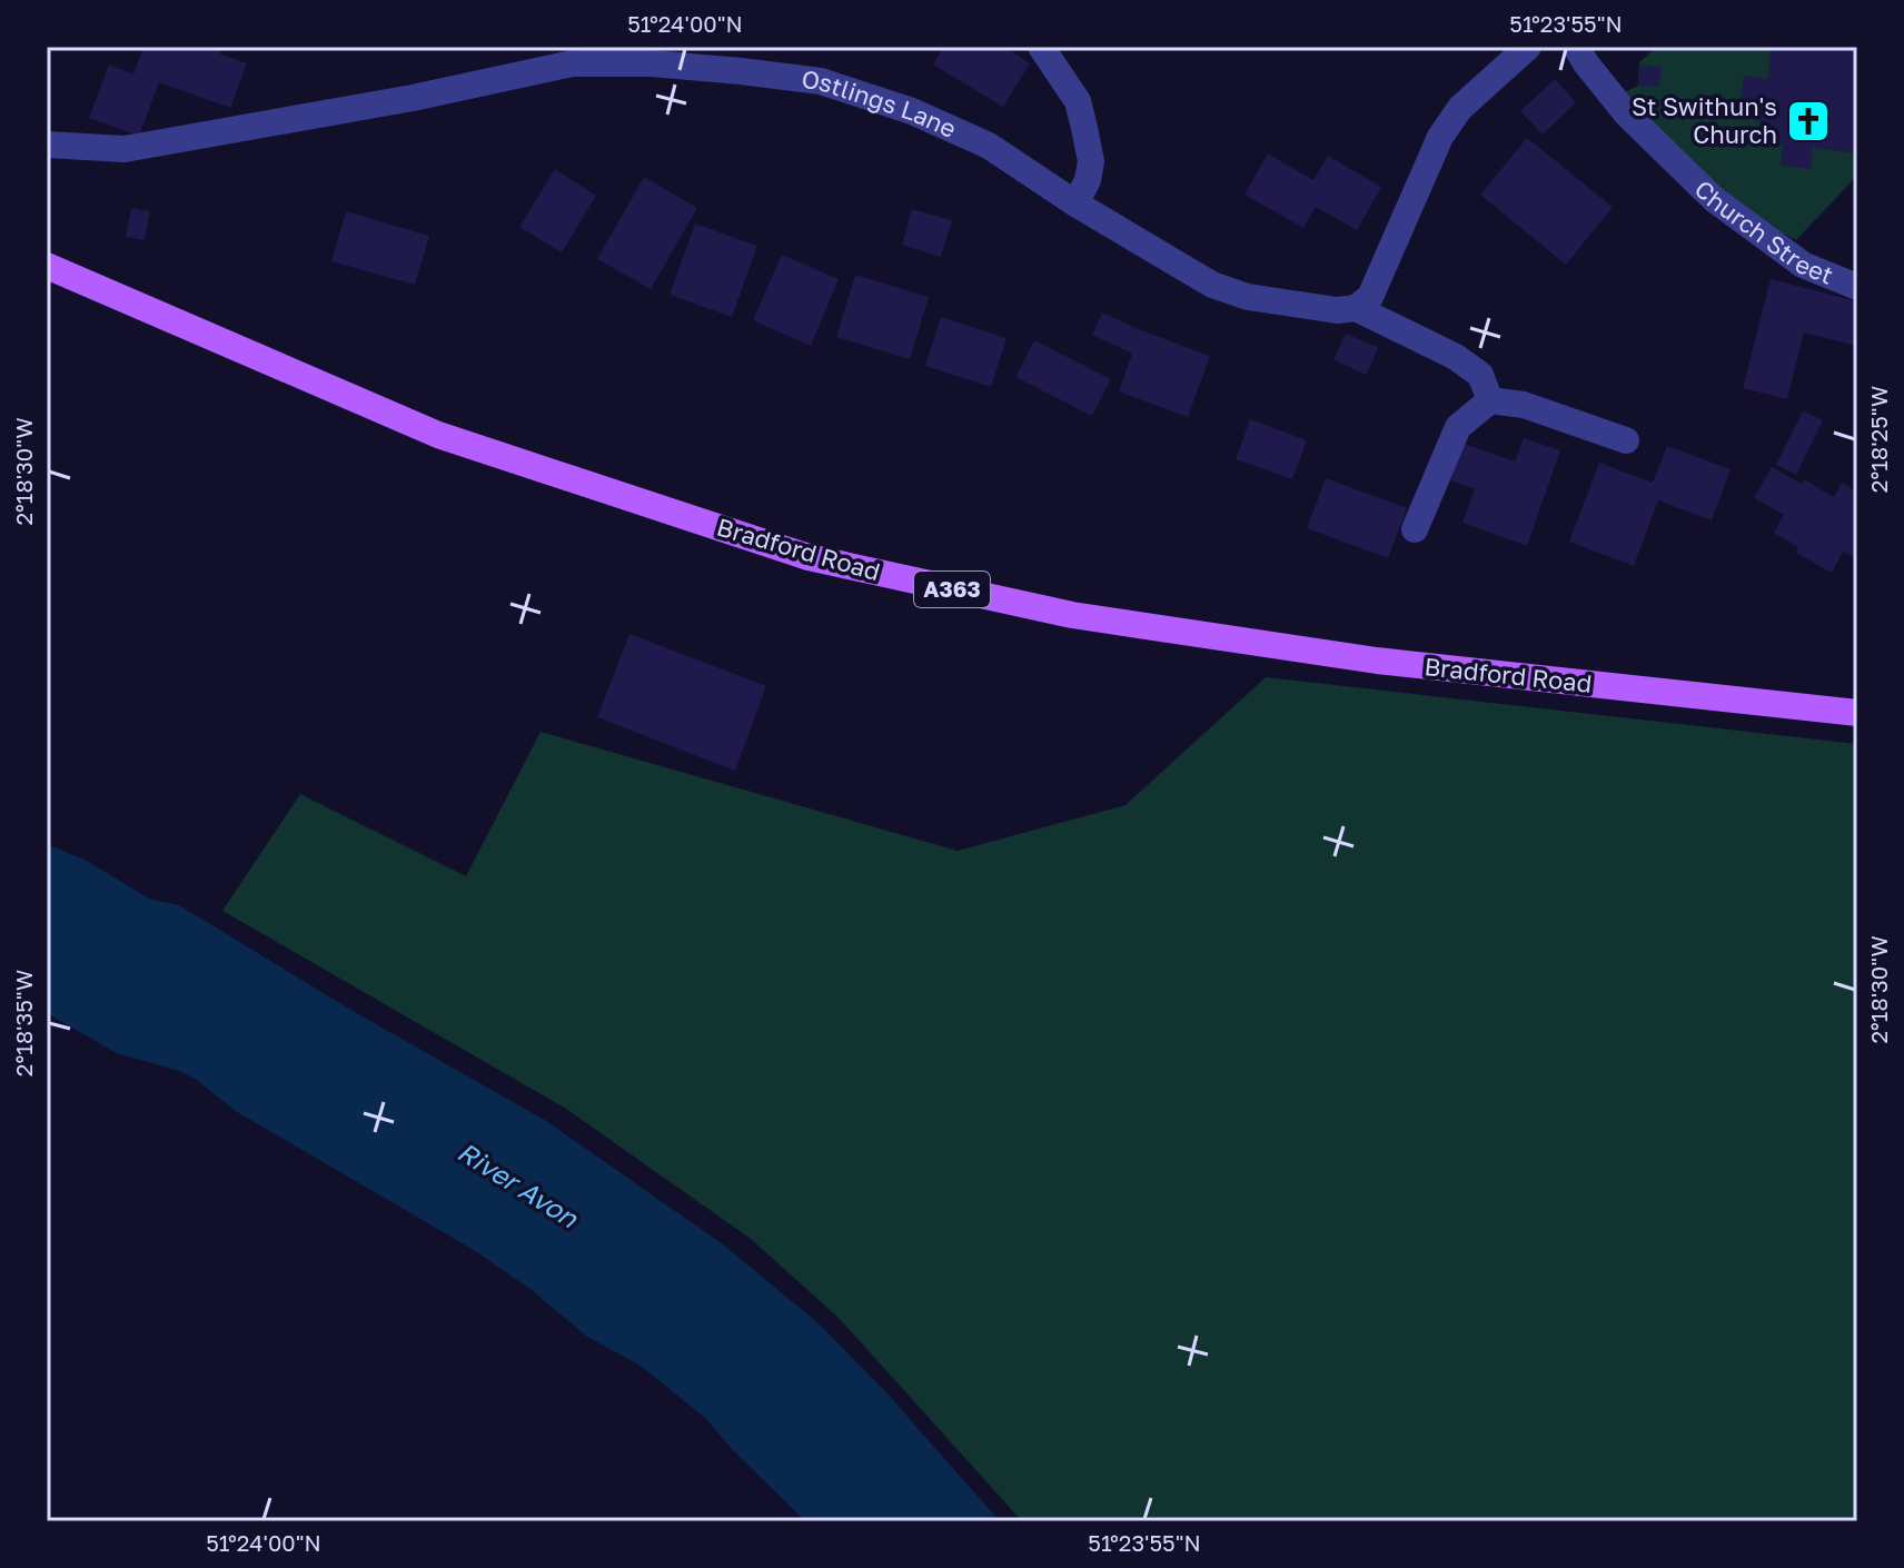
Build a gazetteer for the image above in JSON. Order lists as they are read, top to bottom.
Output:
{
  "streets": {
    "main road": ["Bradford Road", "A363"],
    "street": ["Ostlings Lane", "Church Street"]
  },
  "water": ["River Avon"],
  "places": {
    "church": ["St Swithun's Church"]
  },
  "coordinates": [
    "51°24'00\"N",
    "51°23'55\"N",
    "2°18'25\"W",
    "2°18'30\"W",
    "2°18'35\"W"
  ]
}
